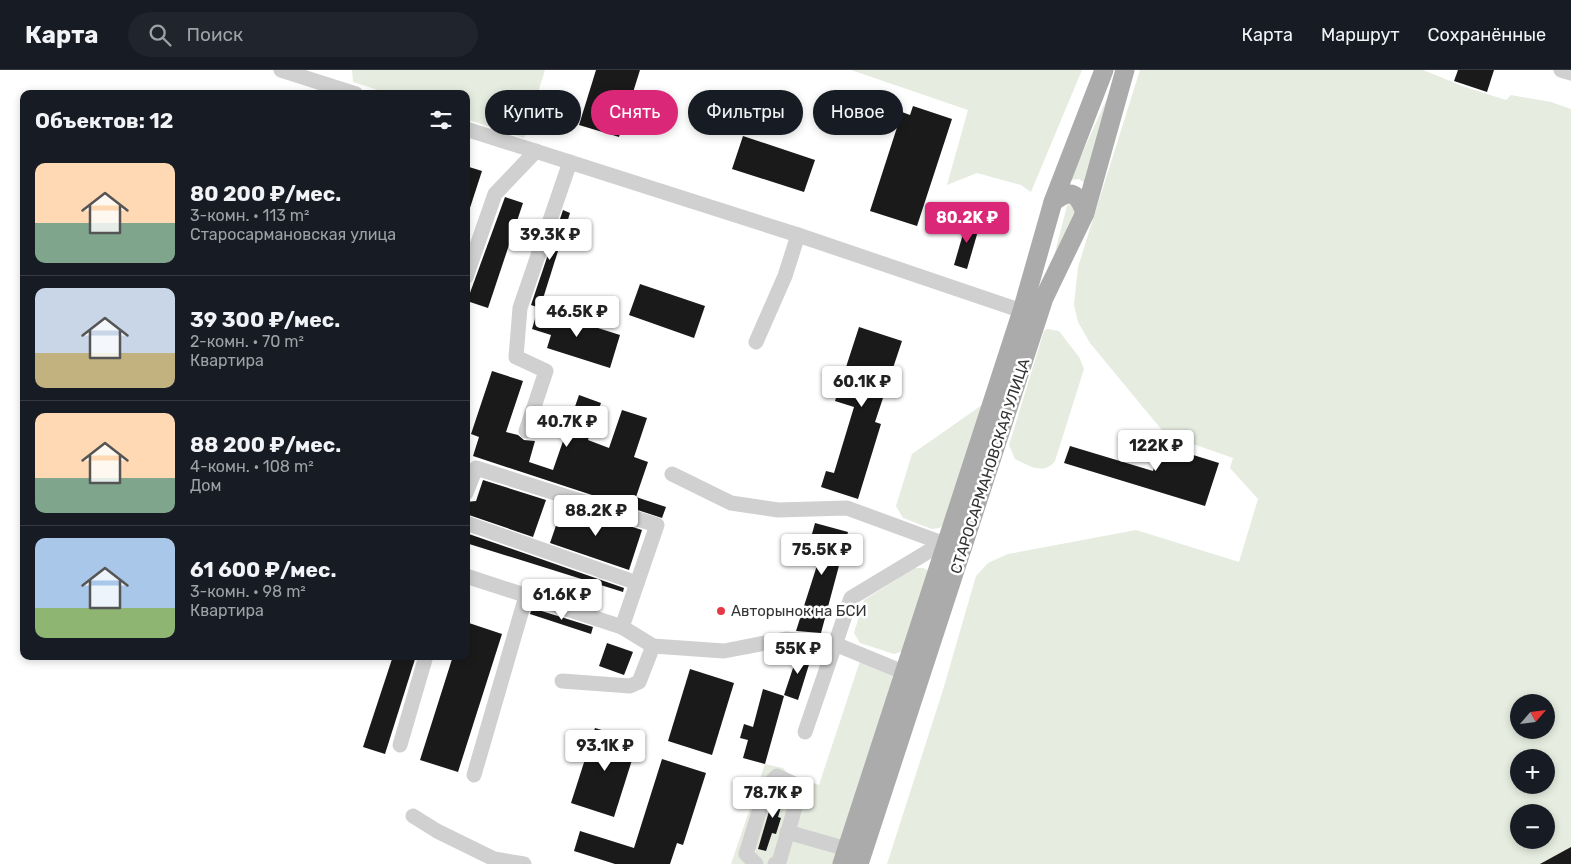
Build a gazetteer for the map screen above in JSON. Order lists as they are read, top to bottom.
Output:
{
  "streets": {
    "main road": ["СТАРОСАРМАНОВСКАЯ УЛИЦА"]
  },
  "places": ["Авторынок на БСИ"],
  "north": "top right",
  "page": {
    "header": "Карта",
    "search": "Поиск",
    "nav": ["Карта", "Маршрут", "Сохранённые"],
    "chip": [
      "Купить",
      "Снять",
      "Фильтры",
      "Новое"
    ],
    "heading": "Объектов: 12",
    "list": [
      {
        "name": "80 200 ₽/мес.",
        "note": "3-комн. · 113 m² · Старосармановская улица"
      },
      {
        "name": "39 300 ₽/мес.",
        "note": "2-комн. · 70 m² · Квартира"
      },
      {
        "name": "88 200 ₽/мес.",
        "note": "4-комн. · 108 m² · Дом"
      },
      {
        "name": "61 600 ₽/мес.",
        "note": "3-комн. · 98 m² · Квартира"
      }
    ],
    "price": [
      "80.2K ₽",
      "39.3K ₽",
      "46.5K ₽",
      "60.1K ₽",
      "40.7K ₽",
      "122K ₽",
      "88.2K ₽",
      "75.5K ₽",
      "61.6K ₽",
      "55K ₽",
      "93.1K ₽",
      "78.7K ₽"
    ],
    "map_buttons": ["+", "−"]
  }
}
